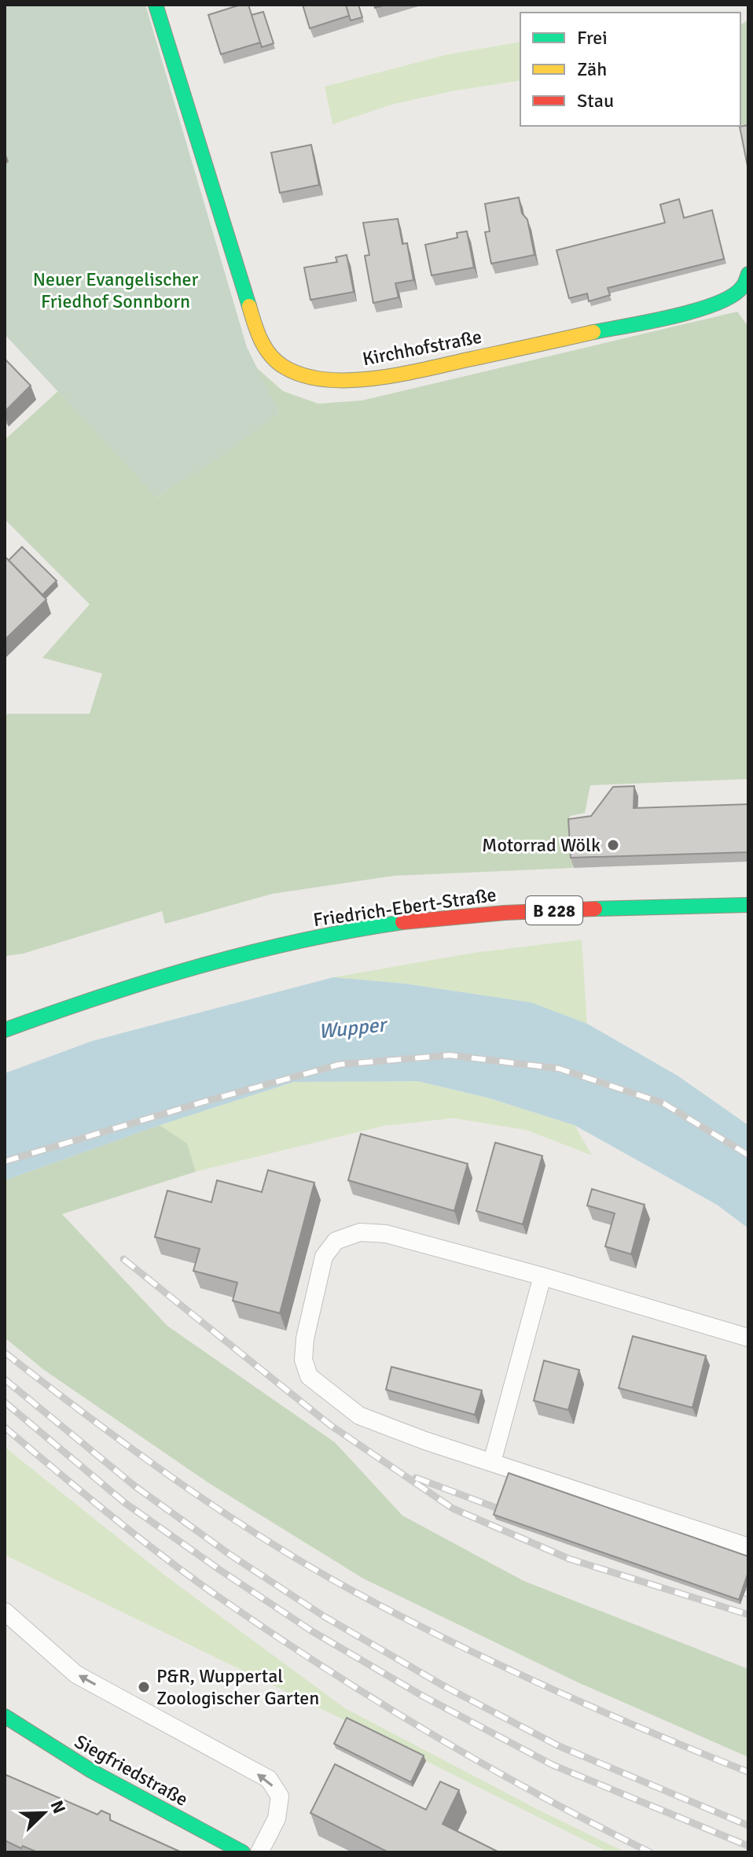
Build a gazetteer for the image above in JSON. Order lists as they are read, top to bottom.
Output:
{
  "streets": {
    "street": [
      "Kirchhofstraße",
      "Friedrich-Ebert-Straße",
      "B 228",
      "Siegfriedstraße"
    ]
  },
  "water": ["Wupper"],
  "parks": ["Neuer Evangelischer Friedhof Sonnborn"],
  "places": ["Motorrad Wölk", "P&R, Wuppertal Zoologischer Garten"],
  "legend": ["Frei", "Zäh", "Stau"],
  "north": "top right"
}
